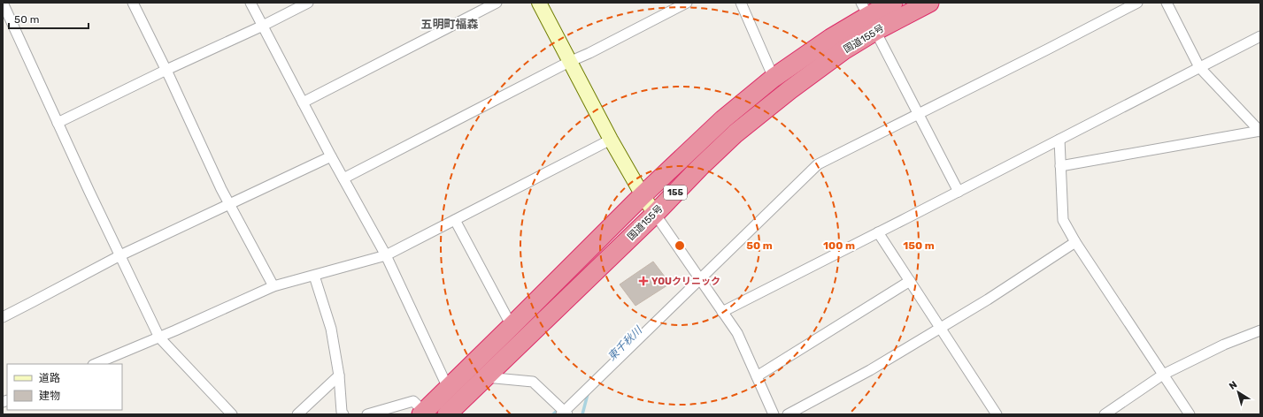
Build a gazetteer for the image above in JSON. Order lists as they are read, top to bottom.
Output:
{
  "streets": {
    "highway": ["国道155号", "155"]
  },
  "districts": ["五明町福森"],
  "water": ["東千秋川"],
  "places": {
    "health": ["YOUクリニック"]
  },
  "legend": ["道路", "建物"],
  "scale_bar": "50 m",
  "north": "top left",
  "rings": ["50 m", "100 m", "150 m"]
}
